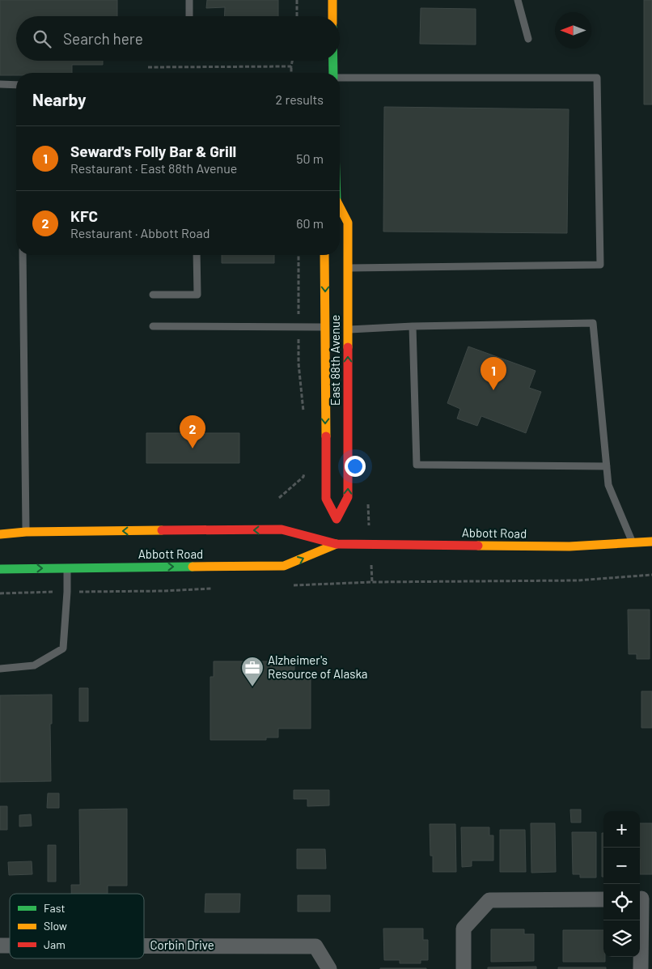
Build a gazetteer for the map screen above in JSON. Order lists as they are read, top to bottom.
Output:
{
  "streets": {
    "main road": ["East 88th Avenue", "Abbott Road"],
    "street": ["Corbin Drive"]
  },
  "crossings": [
    ["East 88th Avenue", "Abbott Road"]
  ],
  "places": {
    "office": ["Alzheimer's Resource of Alaska"]
  },
  "legend": ["Fast", "Slow", "Jam"],
  "north": "left",
  "page": {
    "search": "Search here",
    "heading": ["Nearby", "2 results"],
    "list": [
      {
        "mark": "1",
        "name": "Seward's Folly Bar & Grill",
        "note": "Restaurant · East 88th Avenue",
        "value": "50 m"
      },
      {
        "mark": "2",
        "name": "KFC",
        "note": "Restaurant · Abbott Road",
        "value": "60 m"
      }
    ],
    "pins": ["1", "2"],
    "map_buttons": ["+", "−"]
  }
}
